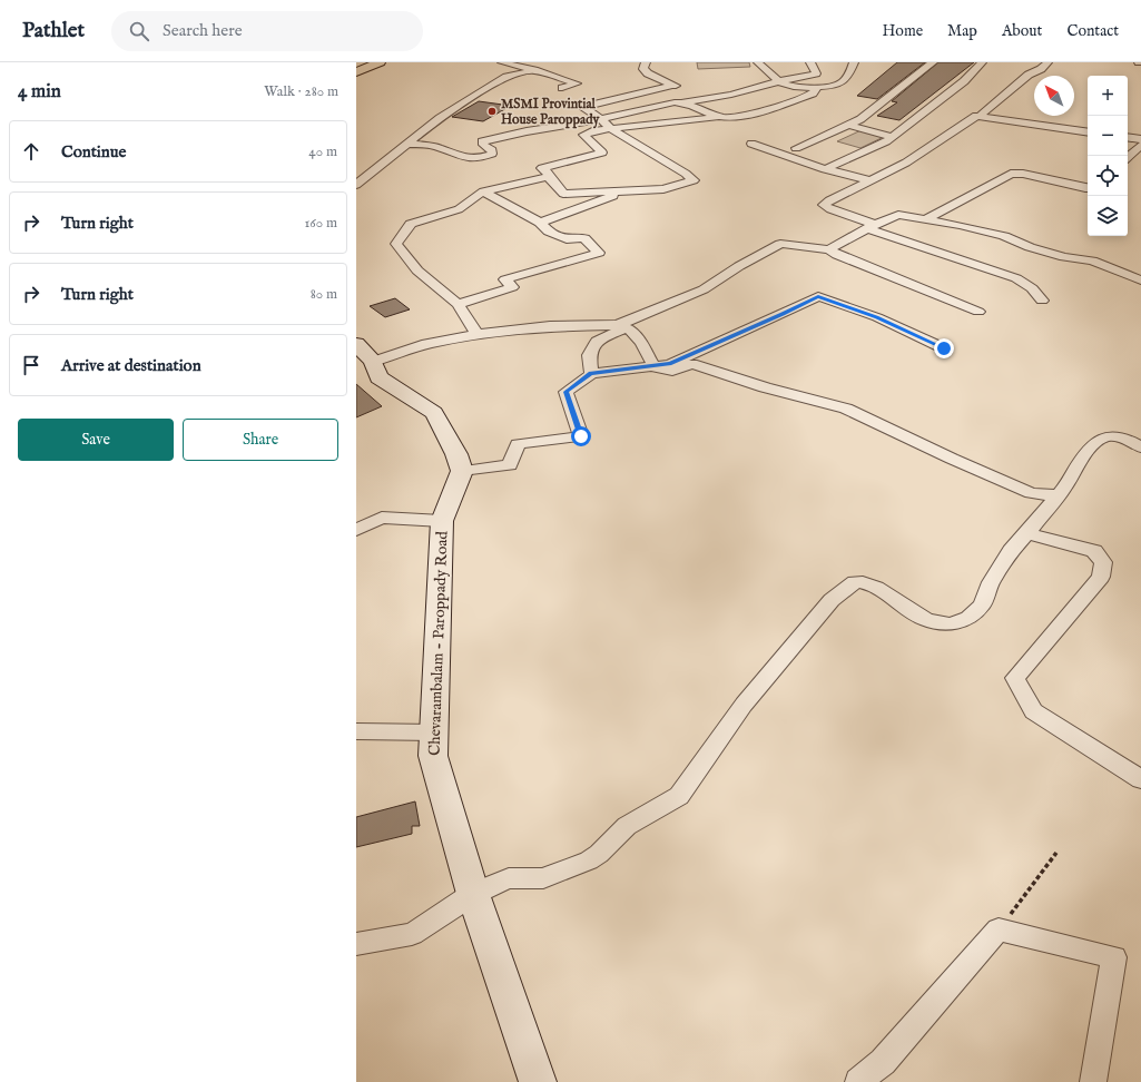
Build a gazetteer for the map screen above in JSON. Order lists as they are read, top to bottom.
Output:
{
  "streets": {
    "main road": ["Chevarambalam - Paroppady Road"]
  },
  "places": ["MSMI Provintial House Paroppady"],
  "north": "top left",
  "page": {
    "header": "Pathlet",
    "search": "Search here",
    "nav": [
      "Home",
      "Map",
      "About",
      "Contact"
    ],
    "heading": ["4 min", "Walk · 280 m"],
    "map_buttons": ["+", "−"],
    "list": [
      ["Continue", "40 m"],
      ["Turn right", "160 m"],
      ["Turn right", "80 m"],
      "Arrive at destination"
    ],
    "buttons": ["Save", "Share"]
  }
}
